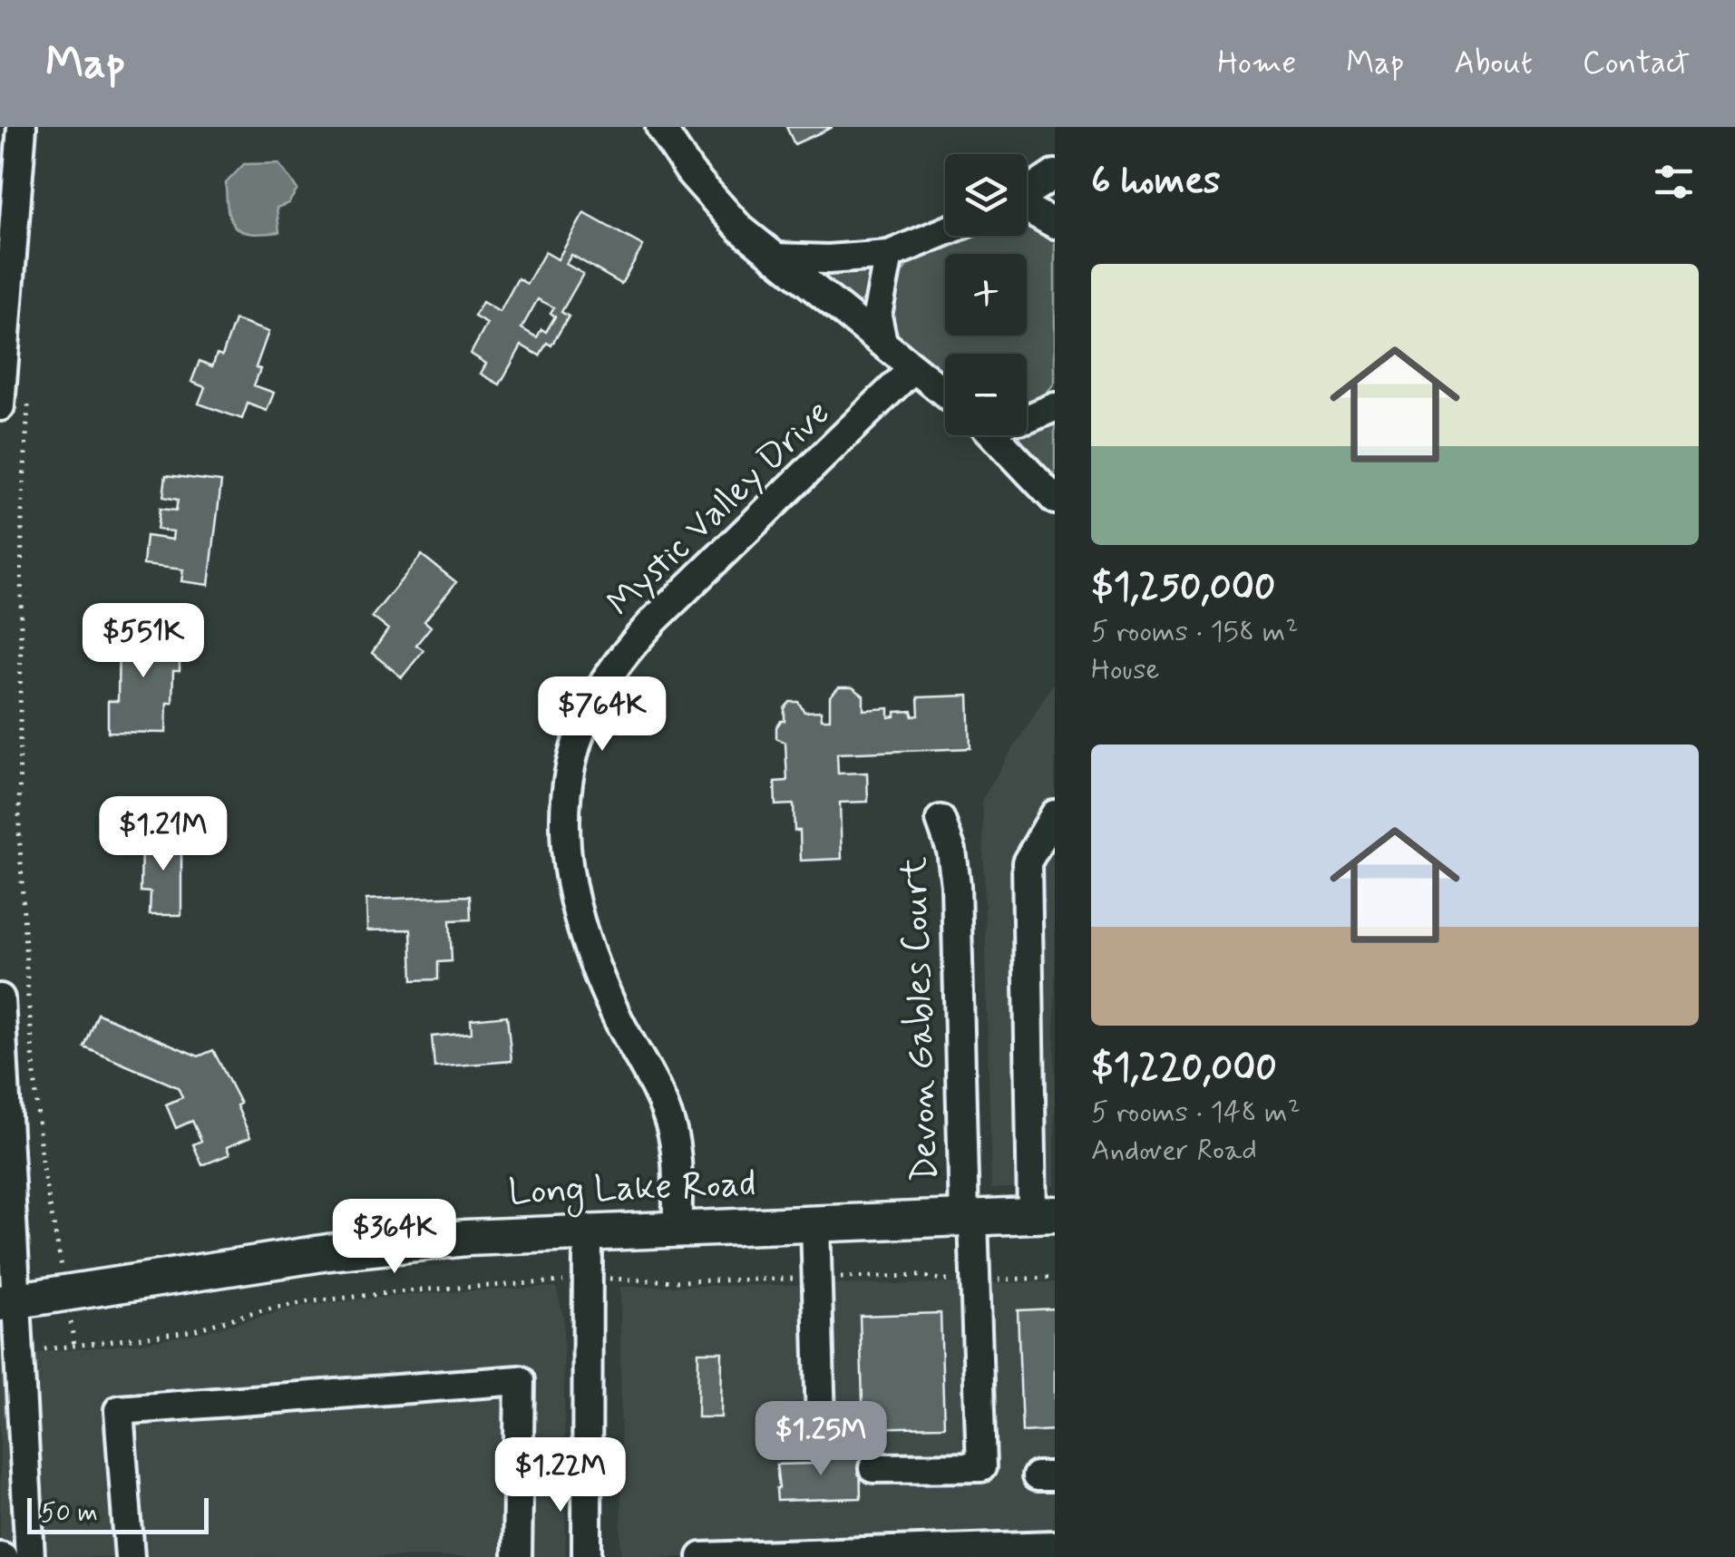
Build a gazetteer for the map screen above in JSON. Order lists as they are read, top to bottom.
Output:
{
  "streets": {
    "main road": ["Long Lake Road"],
    "street": ["Mystic Valley Drive", "Devon Gables Court"]
  },
  "crossings": [
    ["Mystic Valley Drive", "Long Lake Road"],
    ["Devon Gables Court", "Long Lake Road"]
  ],
  "scale_bar": "50 m",
  "page": {
    "header": "Map",
    "nav": [
      "Home",
      "Map",
      "About",
      "Contact"
    ],
    "heading": "6 homes",
    "map_buttons": ["+", "−"],
    "list": [
      {
        "name": "$1,250,000",
        "note": "5 rooms · 158 m² · House"
      },
      {
        "name": "$1,220,000",
        "note": "5 rooms · 148 m² · Andover Road"
      }
    ],
    "price": [
      "$551K",
      "$764K",
      "$1.21M",
      "$364K",
      "$1.25M",
      "$1.22M"
    ],
    "scale": "50 m"
  }
}
